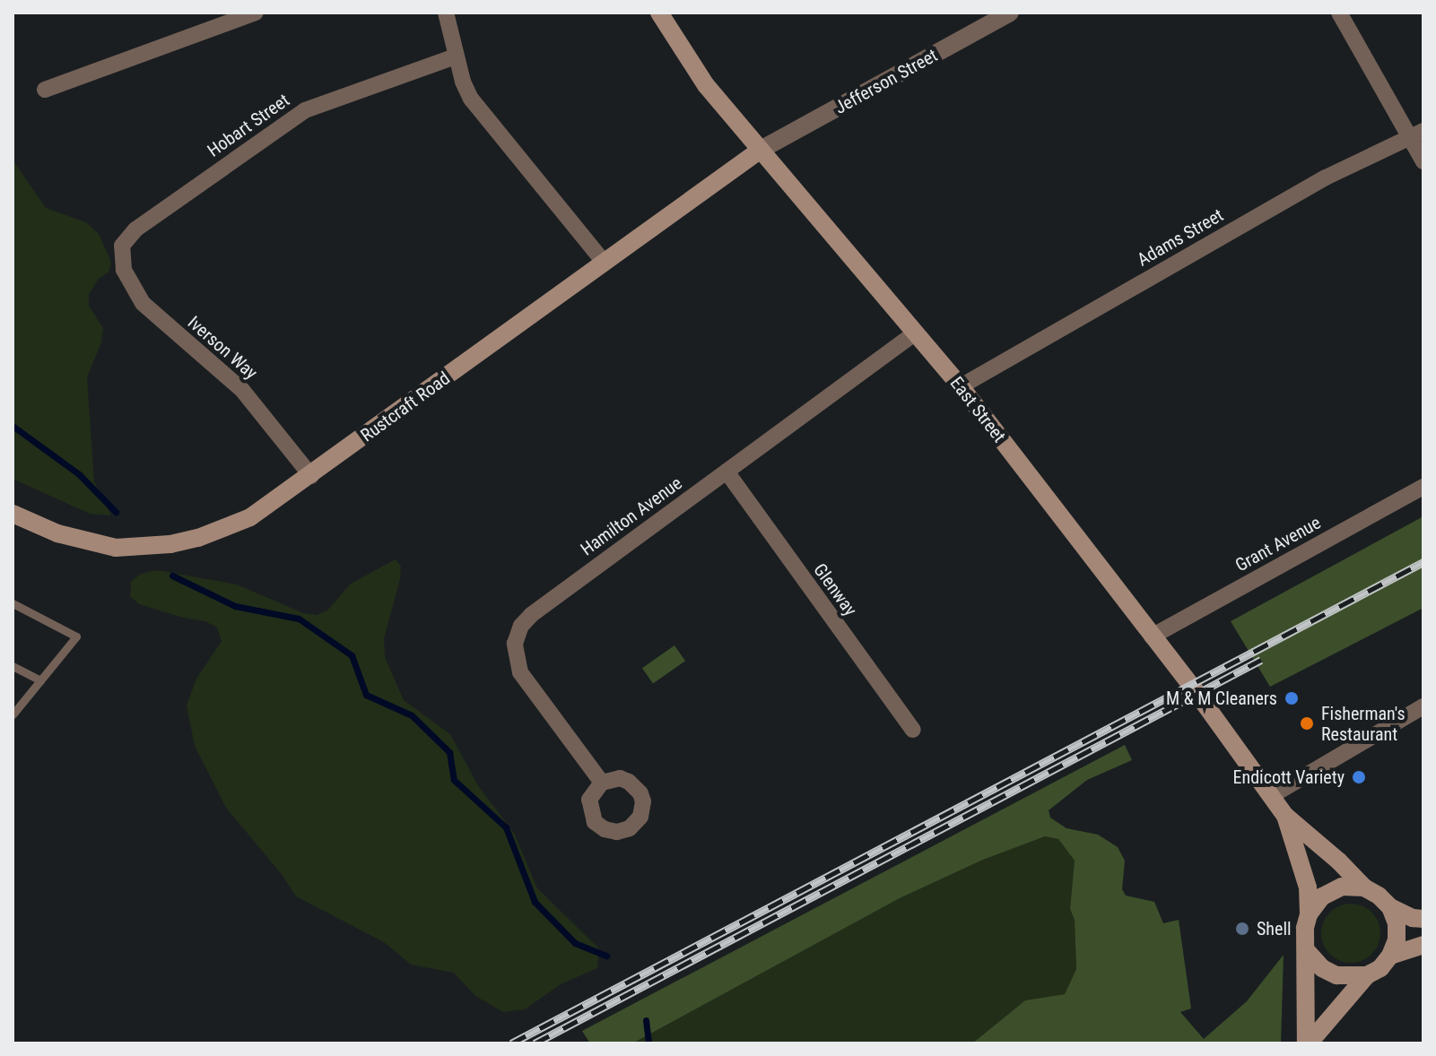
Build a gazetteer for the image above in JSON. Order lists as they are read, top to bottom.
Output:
{
  "streets": {
    "main road": ["Rustcraft Road", "East Street"],
    "street": [
      "Jefferson Street",
      "Hobart Street",
      "Adams Street",
      "Iverson Way",
      "Hamilton Avenue",
      "Grant Avenue",
      "Glenway"
    ]
  },
  "crossings": [
    ["Jefferson Street", "Rustcraft Road"],
    ["Jefferson Street", "East Street"],
    ["Hobart Street", "Iverson Way"],
    ["Adams Street", "East Street"],
    ["Iverson Way", "Rustcraft Road"],
    ["Rustcraft Road", "East Street"],
    ["East Street", "Hamilton Avenue"],
    ["East Street", "Grant Avenue"],
    ["Hamilton Avenue", "Glenway"]
  ],
  "places": [
    "M & M Cleaners",
    "Fisherman's Restaurant",
    "Endicott Variety",
    "Shell"
  ]
}
